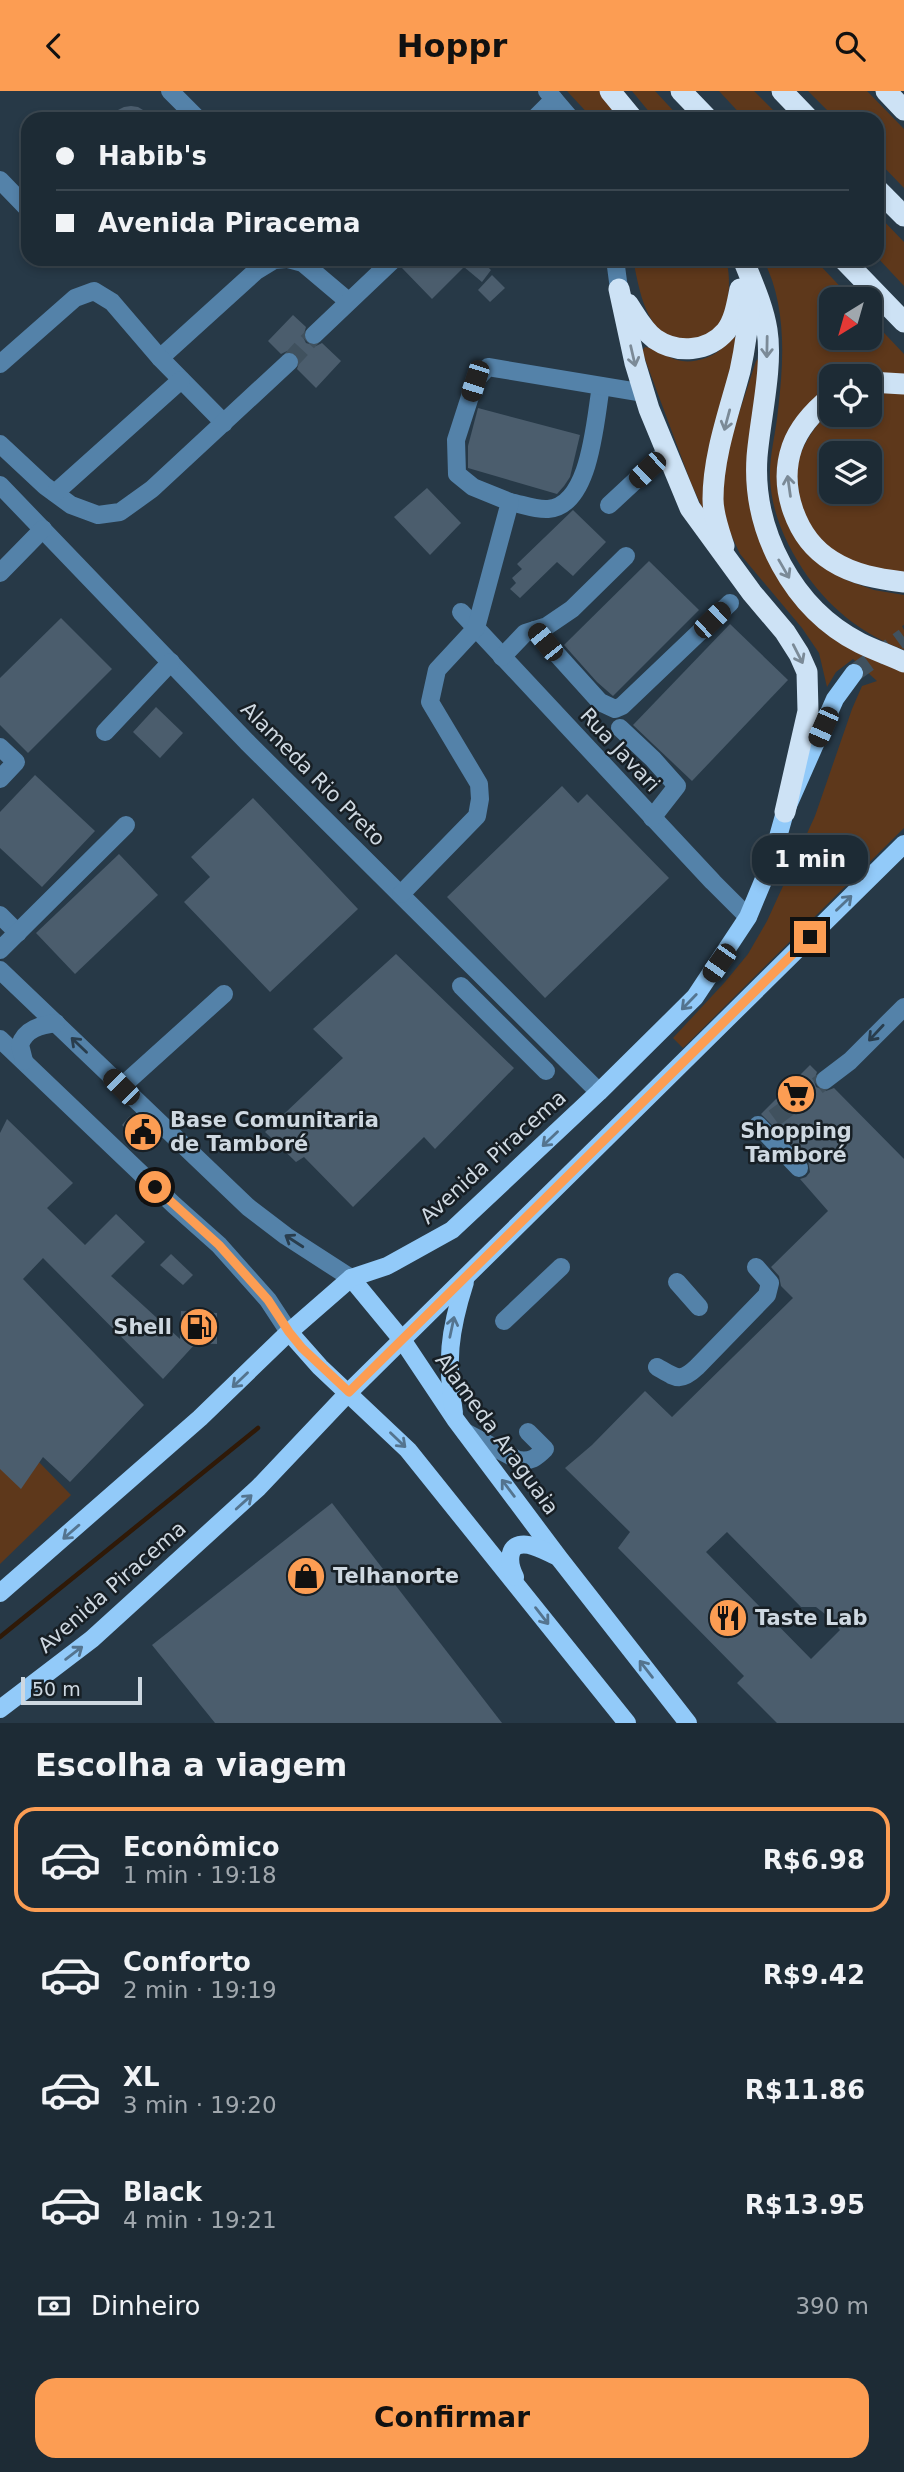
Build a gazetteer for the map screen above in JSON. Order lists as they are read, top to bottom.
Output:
{
  "streets": {
    "main road": ["Avenida Piracema", "Alameda Araguaia"],
    "street": ["Rua Javari", "Alameda Rio Preto"]
  },
  "crossings": [
    ["Rua Javari", "Avenida Piracema"],
    ["Alameda Rio Preto", "Avenida Piracema"],
    ["Avenida Piracema", "Alameda Araguaia"]
  ],
  "places": {
    "supermarket": ["Shopping Tamboré"],
    "public building": ["Base Comunitaria de Tamboré"],
    "fuel station": ["Shell"],
    "shop": ["Telhanorte"],
    "restaurant": ["Taste Lab"]
  },
  "scale_bar": "50 m",
  "north": "bottom left",
  "page": {
    "header": "Hoppr",
    "banner": ["Habib's", "Avenida Piracema"],
    "bubble": "1 min",
    "scale": "50 m",
    "heading": "Escolha a viagem",
    "list": [
      {
        "name": "Econômico",
        "note": "1 min · 19:18",
        "value": "R$6.98"
      },
      {
        "name": "Conforto",
        "note": "2 min · 19:19",
        "value": "R$9.42"
      },
      {
        "name": "XL",
        "note": "3 min · 19:20",
        "value": "R$11.86"
      },
      {
        "name": "Black",
        "note": "4 min · 19:21",
        "value": "R$13.95"
      }
    ],
    "pay": ["Dinheiro", "390 m"],
    "buttons": "Confirmar"
  }
}
